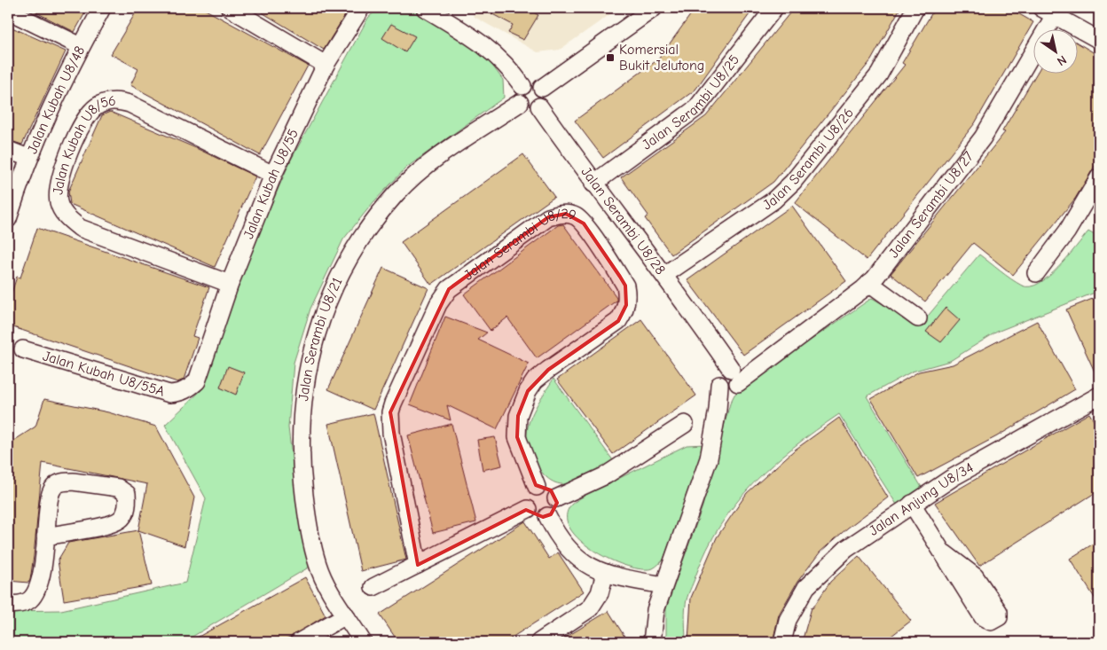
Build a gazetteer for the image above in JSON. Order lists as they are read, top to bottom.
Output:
{
  "streets": {
    "street": [
      "Jalan Kubah U8/48",
      "Jalan Serambi U8/25",
      "Jalan Kubah U8/56",
      "Jalan Serambi U8/26",
      "Jalan Kubah U8/55",
      "Jalan Serambi U8/27",
      "Jalan Serambi U8/28",
      "Jalan Serambi U8/29",
      "Jalan Serambi U8/21",
      "Jalan Kubah U8/55A",
      "Jalan Anjung U8/34"
    ]
  },
  "crossings": [
    ["Jalan Serambi U8/25", "Jalan Serambi U8/28"],
    ["Jalan Kubah U8/56", "Jalan Kubah U8/55"],
    ["Jalan Serambi U8/26", "Jalan Serambi U8/28"],
    ["Jalan Kubah U8/55", "Jalan Kubah U8/55A"],
    ["Jalan Serambi U8/27", "Jalan Serambi U8/28"],
    ["Jalan Serambi U8/28", "Jalan Serambi U8/21"]
  ],
  "places": {
    "transit": ["Komersial Bukit Jelutong"]
  },
  "north": "bottom right"
}
